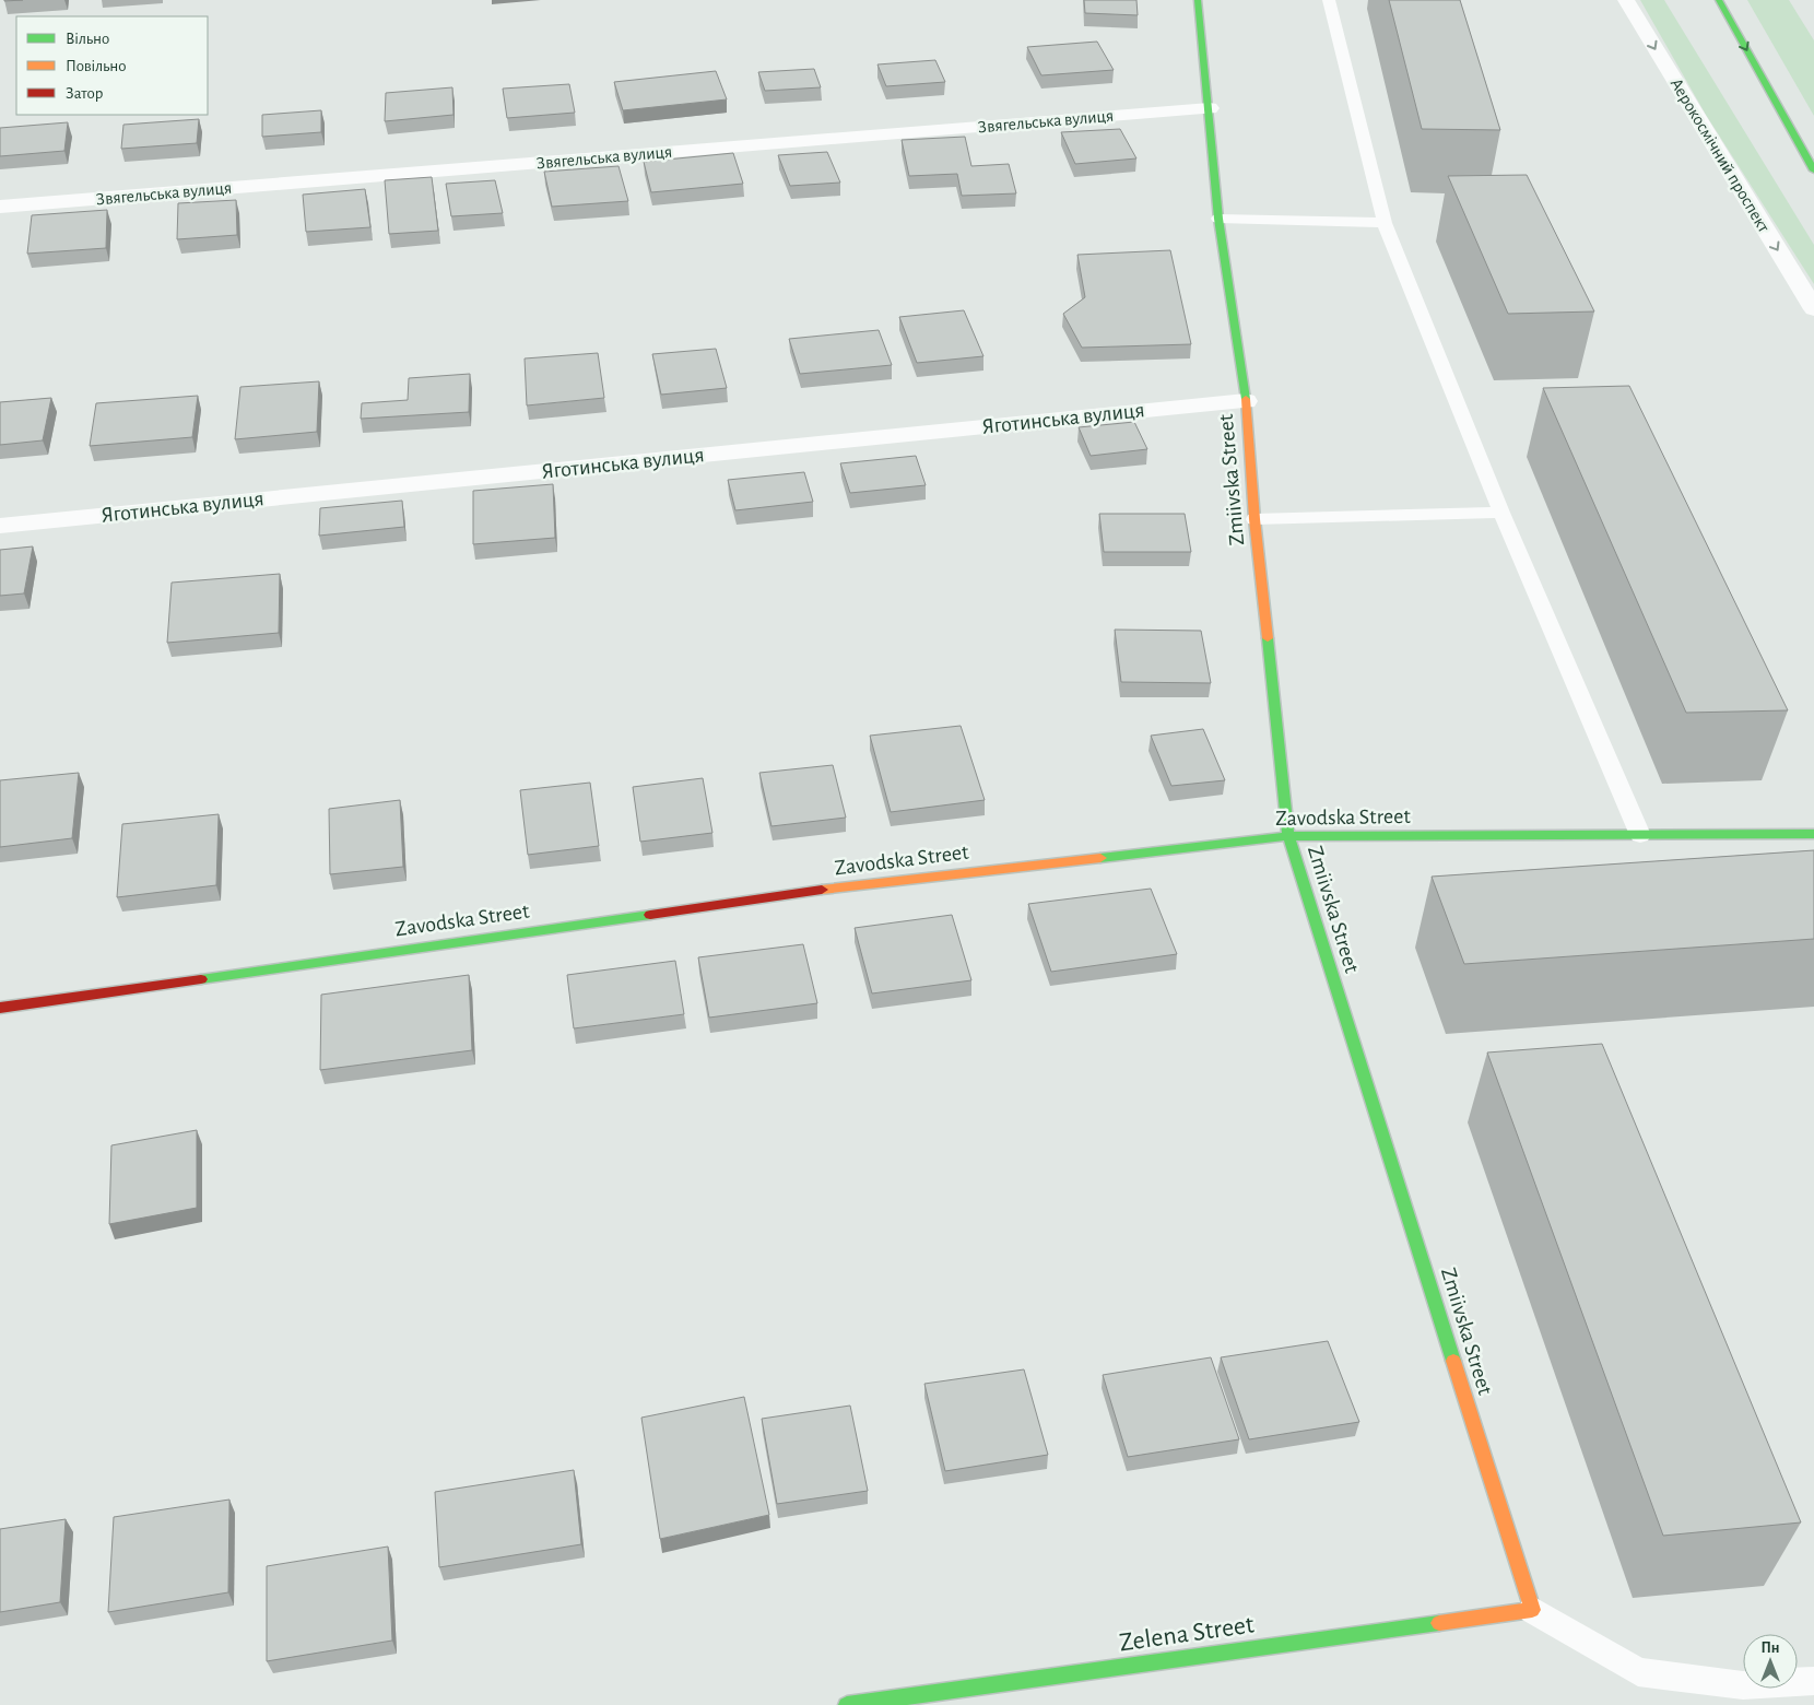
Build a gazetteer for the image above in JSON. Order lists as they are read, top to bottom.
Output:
{
  "streets": {
    "street": [
      "Звягельська вулиця",
      "Аерокосмічний проспект",
      "Яготинська вулиця",
      "Zmiivska Street",
      "Zavodska Street",
      "Zelena Street"
    ]
  },
  "crossings": [
    ["Звягельська вулиця", "Zmiivska Street"],
    ["Яготинська вулиця", "Zmiivska Street"],
    ["Zmiivska Street", "Zavodska Street"],
    ["Zmiivska Street", "Zelena Street"]
  ],
  "legend": ["Вільно", "Повільно", "Затор"],
  "north": "top"
}
